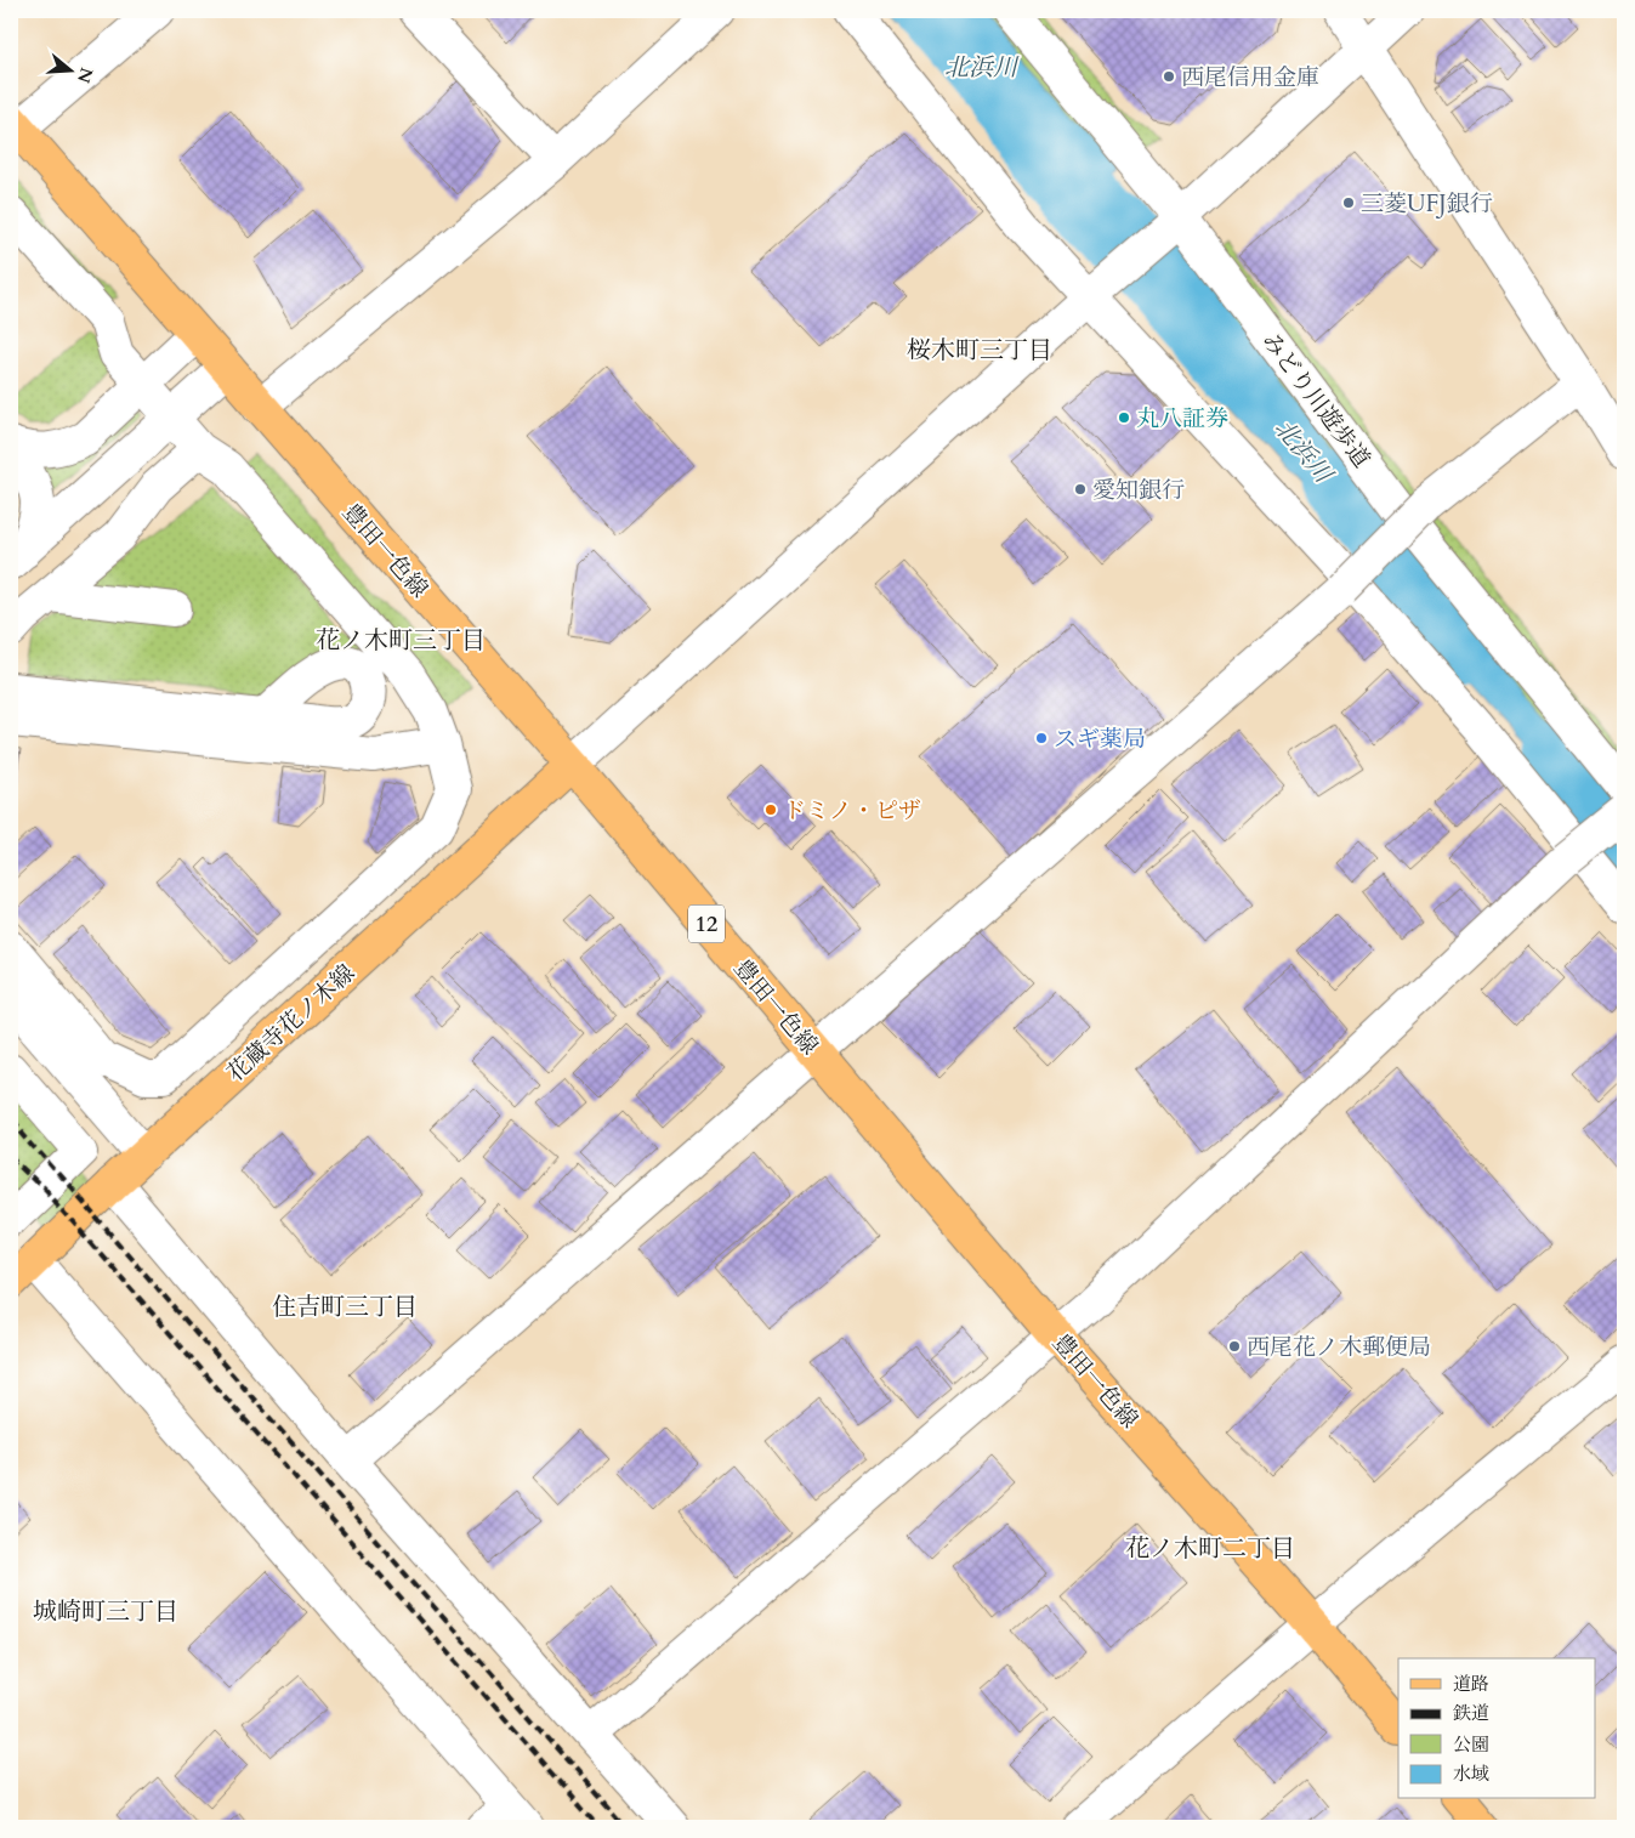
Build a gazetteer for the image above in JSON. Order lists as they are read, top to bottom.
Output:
{
  "streets": {
    "main road": ["豊田一色線", "12", "花蔵寺花ノ木線"],
    "street": ["みどり川遊歩道"]
  },
  "crossings": [
    ["豊田一色線", "花蔵寺花ノ木線"]
  ],
  "districts": [
    "桜木町三丁目",
    "花ノ木町三丁目",
    "住吉町三丁目",
    "花ノ木町二丁目",
    "城崎町三丁目"
  ],
  "water": ["北浜川"],
  "places": [
    "西尾信用金庫",
    "三菱UFJ銀行",
    "丸八証券",
    "愛知銀行",
    "スギ薬局",
    "ドミノ・ピザ",
    "西尾花ノ木郵便局"
  ],
  "legend": [
    "道路",
    "鉄道",
    "公園",
    "水域"
  ],
  "north": "right"
}
